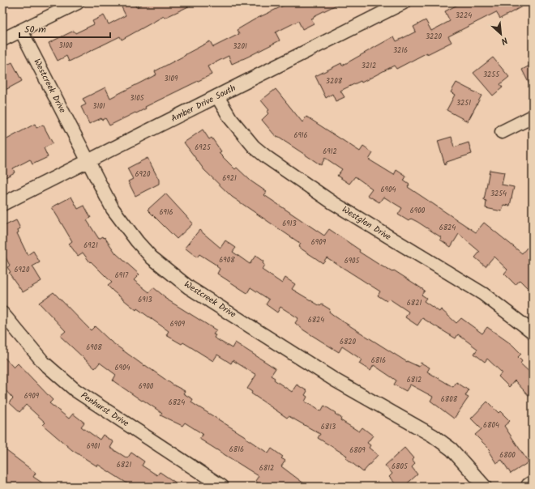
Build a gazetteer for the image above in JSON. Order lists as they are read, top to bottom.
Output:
{
  "streets": {
    "street": [
      "Westcreek Drive",
      "Amber Drive South",
      "Westglen Drive",
      "Penhurst Drive"
    ]
  },
  "crossings": [
    ["Westcreek Drive", "Amber Drive South"],
    ["Amber Drive South", "Westglen Drive"]
  ],
  "house_numbers": [
    "3224",
    "3220",
    "3100",
    "3201",
    "3216",
    "3212",
    "3255",
    "3109",
    "3208",
    "3105",
    "3251",
    "3101",
    "6916",
    "6925",
    "6912",
    "6920",
    "6921",
    "6904",
    "3254",
    "6900",
    "6916",
    "6913",
    "6824",
    "6909",
    "6921",
    "6908",
    "6905",
    "6920",
    "6917",
    "6913",
    "6821",
    "6824",
    "6909",
    "6820",
    "6908",
    "6816",
    "6904",
    "6812",
    "6900",
    "6909",
    "6808",
    "6824",
    "6804",
    "6813",
    "6901",
    "6816",
    "6809",
    "6800",
    "6821",
    "6805",
    "6812"
  ],
  "scale_bar": "50 m",
  "north": "bottom right"
}
